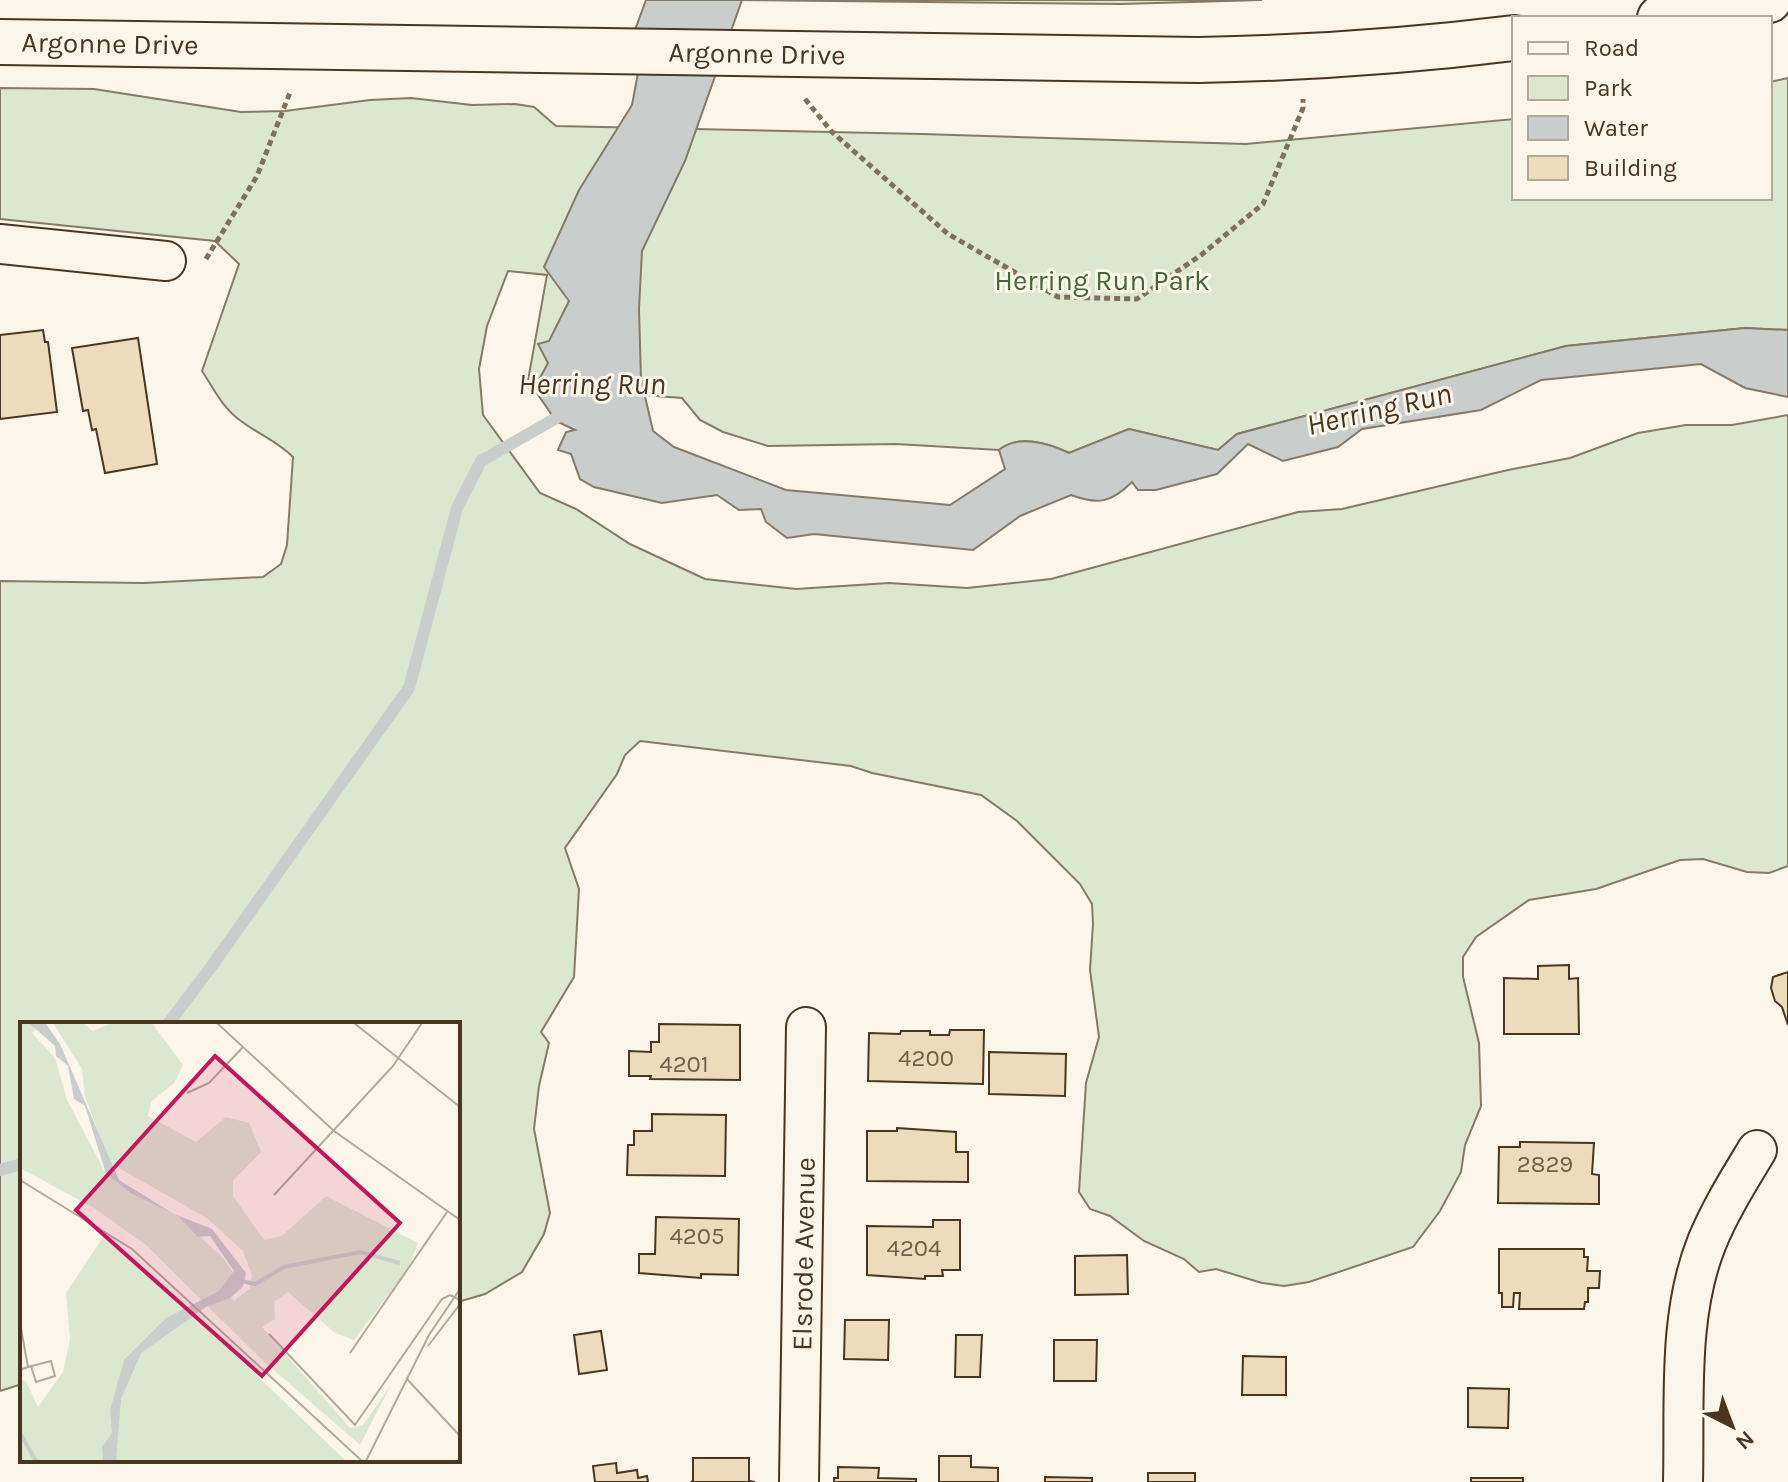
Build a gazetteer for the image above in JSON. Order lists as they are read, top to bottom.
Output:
{
  "streets": {
    "main road": ["Argonne Drive"],
    "street": ["Elsrode Avenue"]
  },
  "water": ["Herring Run"],
  "parks": ["Herring Run Park"],
  "house_numbers": [
    "4200",
    "4201",
    "2829",
    "4205",
    "4204"
  ],
  "legend": [
    "Road",
    "Park",
    "Water",
    "Building"
  ],
  "north": "bottom right"
}
